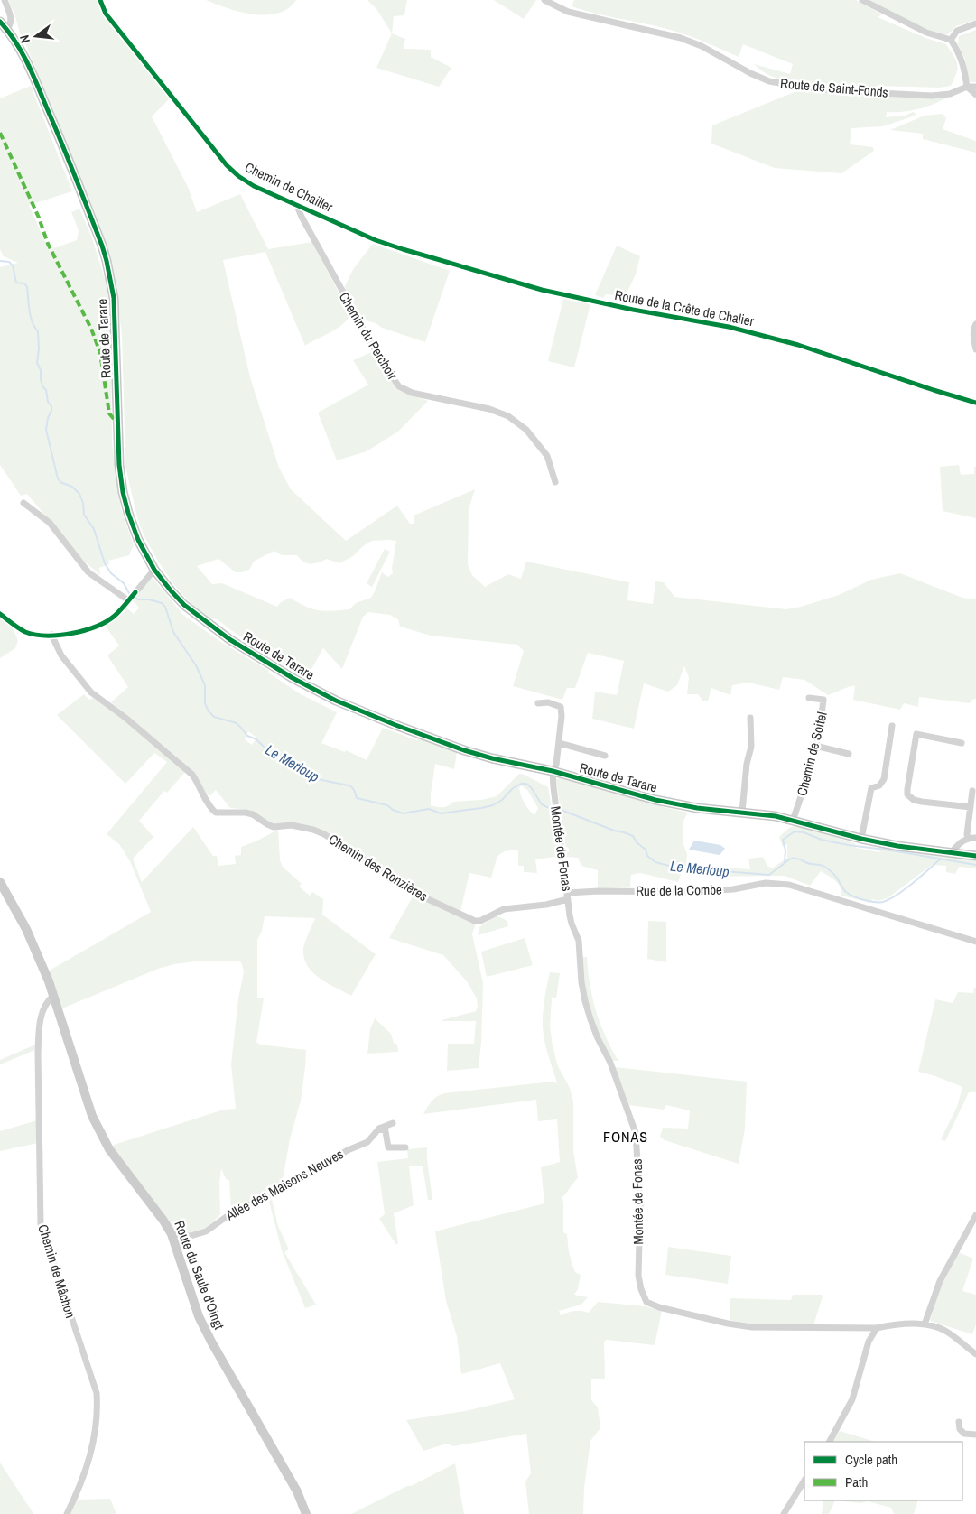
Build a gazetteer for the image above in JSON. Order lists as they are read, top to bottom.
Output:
{
  "streets": {
    "main road": ["Route de Tarare"],
    "street": [
      "Route de Saint-Fonds",
      "Chemin de Chailler",
      "Route de la Crête de Chalier",
      "Chemin du Perchoir",
      "Chemin de Soitel",
      "Montée de Fonas",
      "Chemin des Ronzières",
      "Rue de la Combe",
      "Allée des Maisons Neuves",
      "Chemin de Mâchon",
      "Route du Saule d'Oingt"
    ]
  },
  "crossings": [
    ["Chemin de Chailler", "Route de la Crête de Chalier"],
    ["Chemin de Chailler", "Chemin du Perchoir"],
    ["Route de Tarare", "Chemin de Soitel"],
    ["Route de Tarare", "Montée de Fonas"],
    ["Montée de Fonas", "Chemin des Ronzières"],
    ["Montée de Fonas", "Rue de la Combe"],
    ["Chemin des Ronzières", "Rue de la Combe"],
    ["Allée des Maisons Neuves", "Route du Saule d'Oingt"],
    ["Chemin de Mâchon", "Route du Saule d'Oingt"]
  ],
  "districts": ["FONAS"],
  "water": ["Le Merloup"],
  "legend": ["Cycle path", "Path"],
  "north": "left"
}
